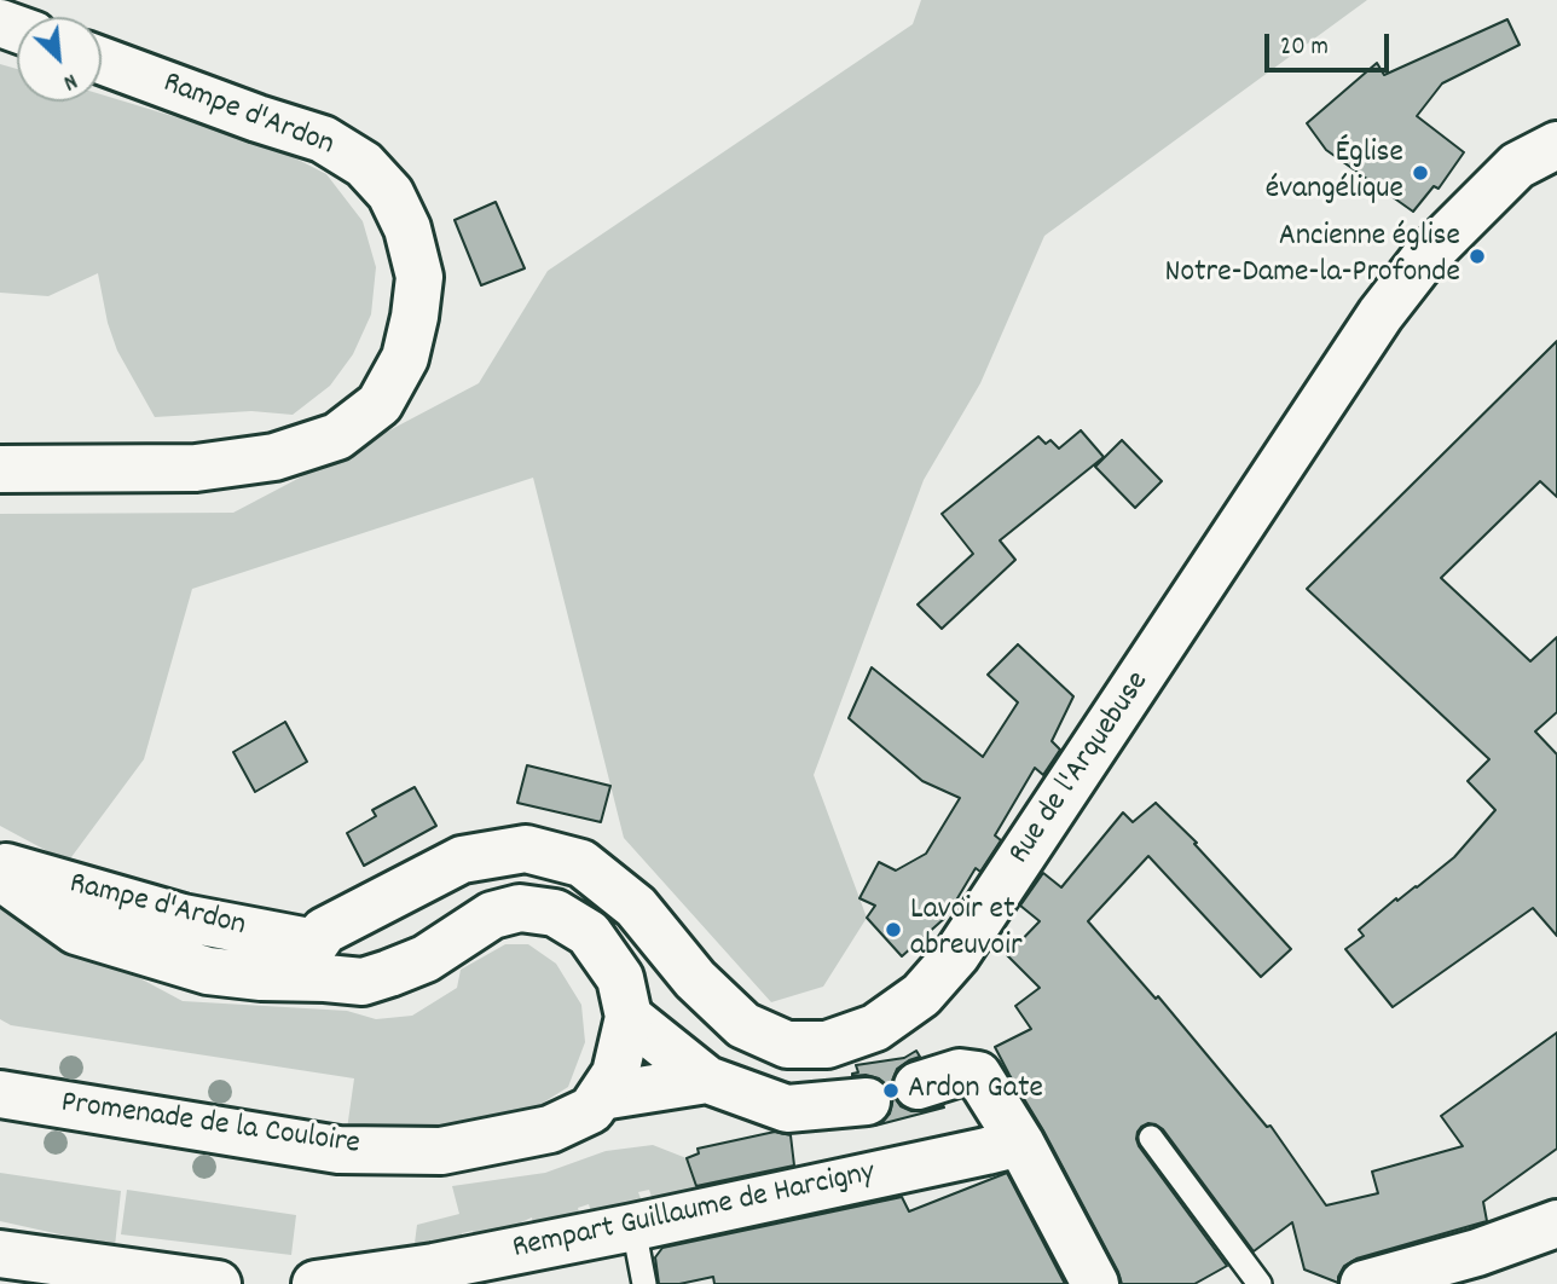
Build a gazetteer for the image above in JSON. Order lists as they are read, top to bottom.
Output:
{
  "streets": {
    "street": [
      "Rampe d'Ardon",
      "Rue de l'Arquebuse",
      "Promenade de la Couloire",
      "Rempart Guillaume de Harcigny"
    ]
  },
  "crossings": [
    ["Rampe d'Ardon", "Rue de l'Arquebuse"],
    ["Rampe d'Ardon", "Promenade de la Couloire"],
    ["Rue de l'Arquebuse", "Promenade de la Couloire"]
  ],
  "places": [
    "Église évangélique",
    "Ancienne église Notre-Dame-la-Profonde",
    "Lavoir et abreuvoir",
    "Ardon Gate"
  ],
  "scale_bar": "20 m",
  "north": "bottom right"
}
